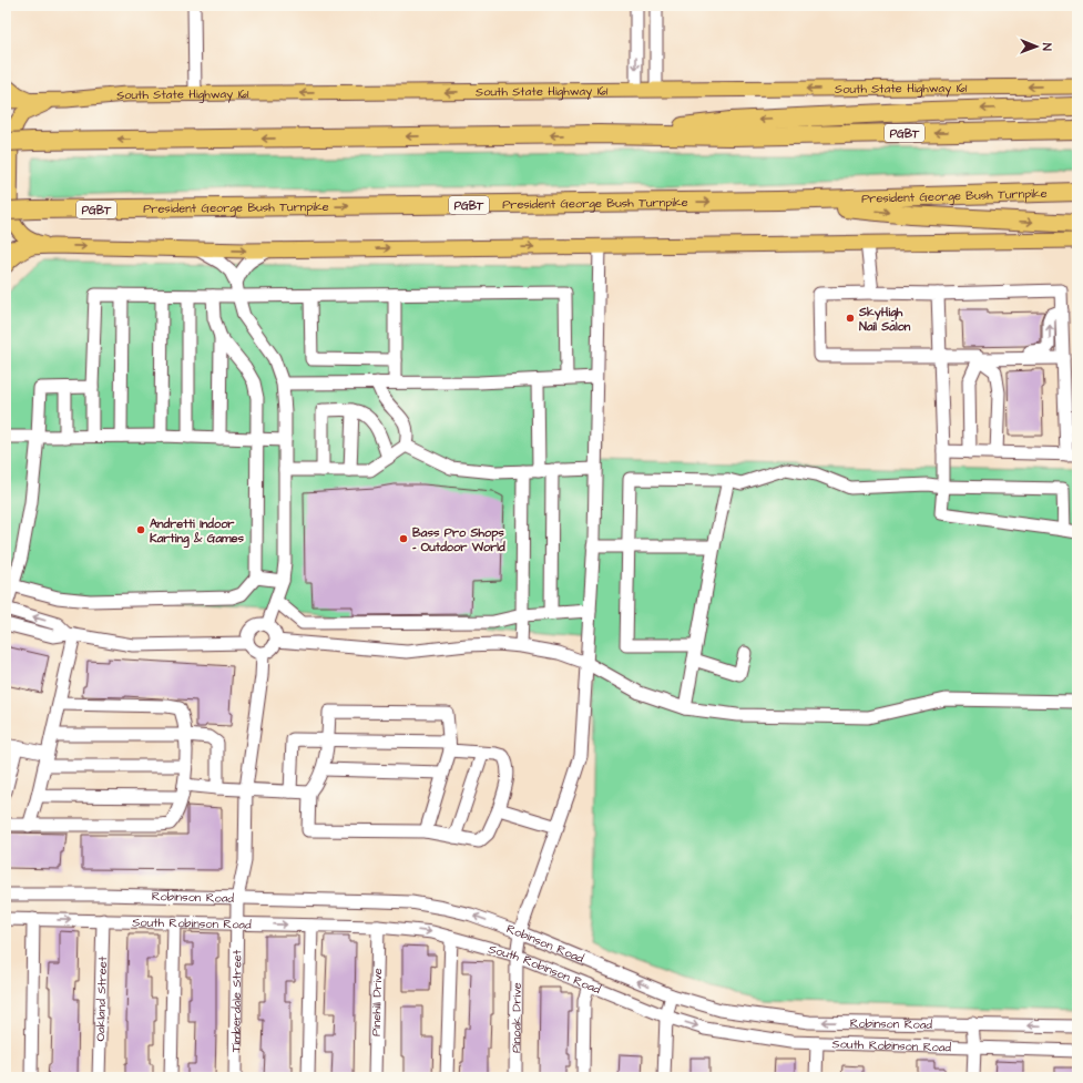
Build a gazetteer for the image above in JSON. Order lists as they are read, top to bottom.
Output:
{
  "streets": {
    "highway": ["PGBT", "President George Bush Turnpike"],
    "main road": ["South State Highway 161"],
    "street": [
      "Robinson Road",
      "South Robinson Road",
      "Oakland Street",
      "Timberdale Street",
      "Pinehill Drive",
      "Pinoak Drive"
    ]
  },
  "crossings": [
    ["Robinson Road", "Timberdale Street"],
    ["Robinson Road", "Pinoak Drive"],
    ["South Robinson Road", "Oakland Street"],
    ["South Robinson Road", "Timberdale Street"],
    ["South Robinson Road", "Pinehill Drive"],
    ["South Robinson Road", "Pinoak Drive"]
  ],
  "one_way": ["South State Highway 161", "Robinson Road"],
  "places": ["SkyHigh Nail Salon", "Andretti Indoor Karting & Games", "Bass Pro Shops - Outdoor World"],
  "north": "right"
}
